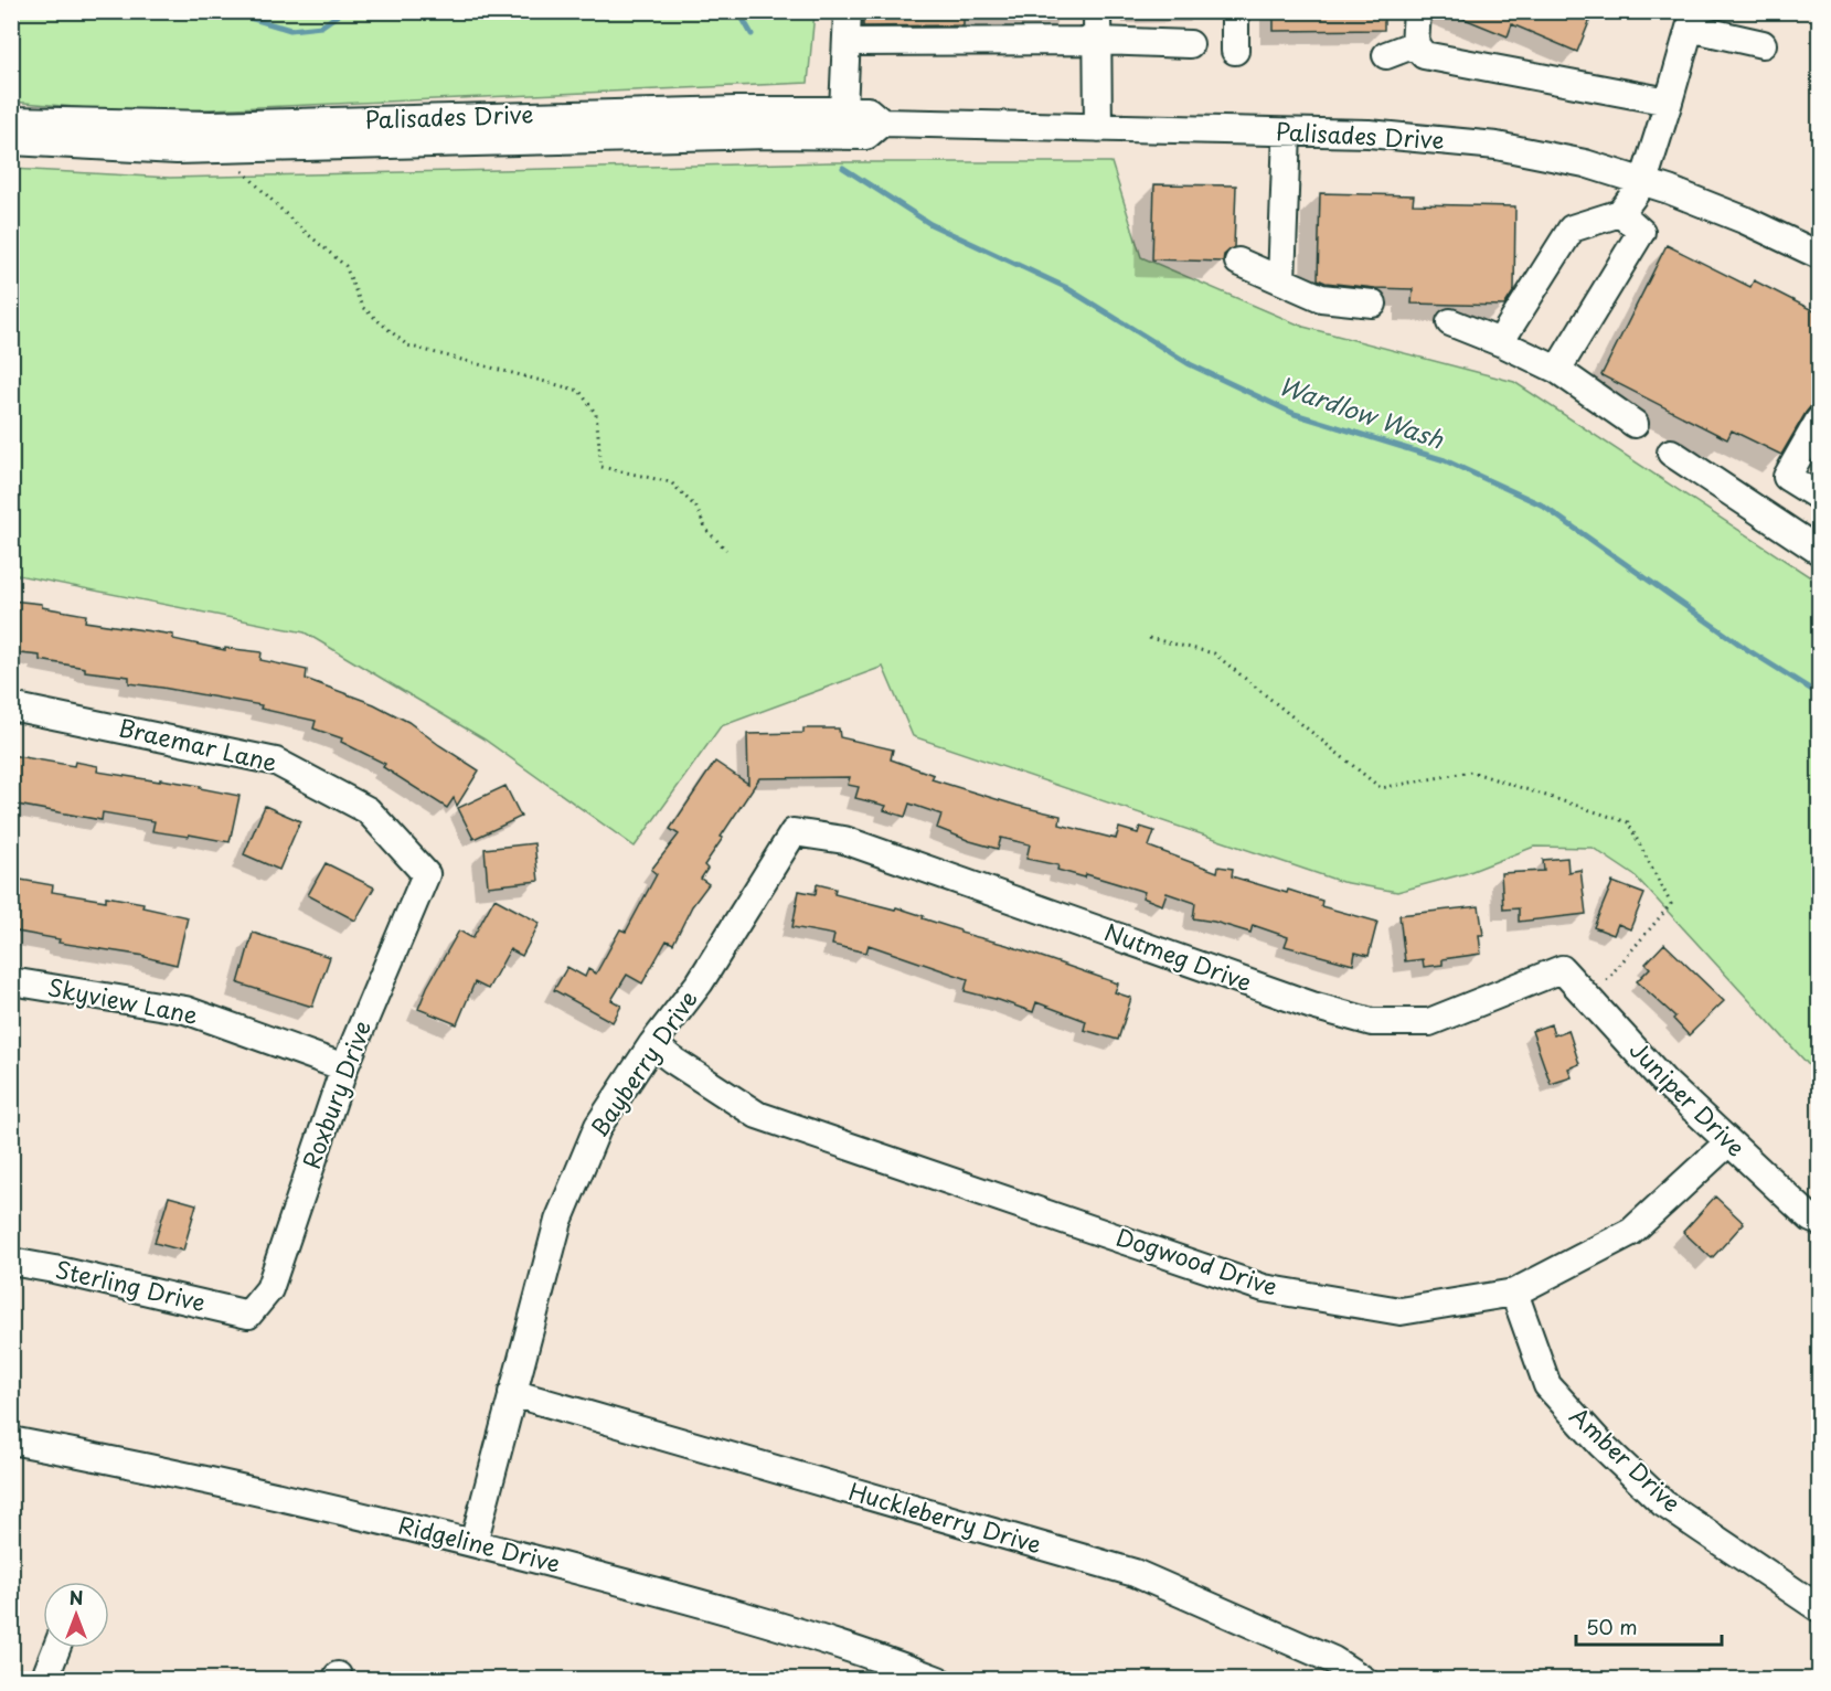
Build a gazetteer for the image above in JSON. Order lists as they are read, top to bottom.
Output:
{
  "streets": {
    "street": [
      "Palisades Drive",
      "Braemar Lane",
      "Nutmeg Drive",
      "Skyview Lane",
      "Bayberry Drive",
      "Roxbury Drive",
      "Juniper Drive",
      "Dogwood Drive",
      "Sterling Drive",
      "Amber Drive",
      "Huckleberry Drive",
      "Ridgeline Drive"
    ]
  },
  "crossings": [
    ["Braemar Lane", "Roxbury Drive"],
    ["Nutmeg Drive", "Bayberry Drive"],
    ["Nutmeg Drive", "Juniper Drive"],
    ["Skyview Lane", "Roxbury Drive"],
    ["Bayberry Drive", "Dogwood Drive"],
    ["Bayberry Drive", "Huckleberry Drive"],
    ["Bayberry Drive", "Ridgeline Drive"],
    ["Roxbury Drive", "Sterling Drive"],
    ["Juniper Drive", "Dogwood Drive"],
    ["Dogwood Drive", "Amber Drive"]
  ],
  "water": ["Wardlow Wash"],
  "scale_bar": "50 m",
  "north": "top"
}
